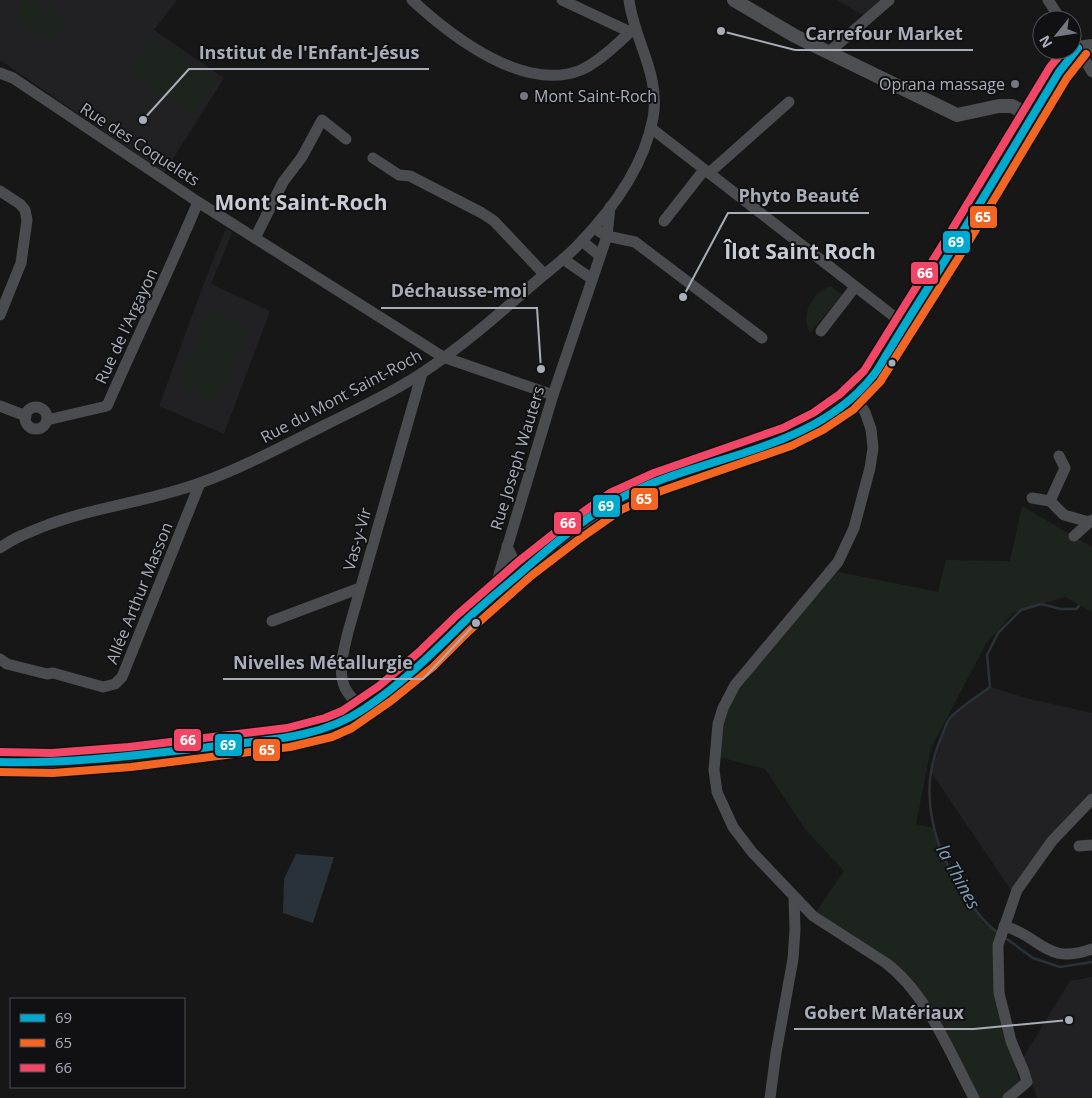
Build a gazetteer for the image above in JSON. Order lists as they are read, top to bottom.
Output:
{
  "streets": {
    "street": [
      "Rue des Coquelets",
      "Rue de l'Argayon",
      "Rue du Mont Saint-Roch",
      "Rue Joseph Wauters",
      "Vas-y-Vir",
      "Allée Arthur Masson"
    ]
  },
  "crossings": [
    ["Rue des Coquelets", "Rue de l'Argayon"],
    ["Rue des Coquelets", "Rue du Mont Saint-Roch"],
    ["Rue des Coquelets", "Rue Joseph Wauters"],
    ["Rue du Mont Saint-Roch", "Rue Joseph Wauters"],
    ["Rue du Mont Saint-Roch", "Vas-y-Vir"],
    ["Rue du Mont Saint-Roch", "Allée Arthur Masson"]
  ],
  "districts": ["Mont Saint-Roch", "Îlot Saint Roch"],
  "water": ["la Thines"],
  "places": [
    "Carrefour Market",
    "Oprana massage",
    "Mont Saint-Roch",
    "Institut de l'Enfant-Jésus",
    "Phyto Beauté",
    "Déchausse-moi",
    "Nivelles Métallurgie",
    "Gobert Matériaux"
  ],
  "lines": ["transit line 65", "transit line 69", "transit line 66"],
  "legend": ["69", "65", "66"],
  "north": "bottom left"
}
